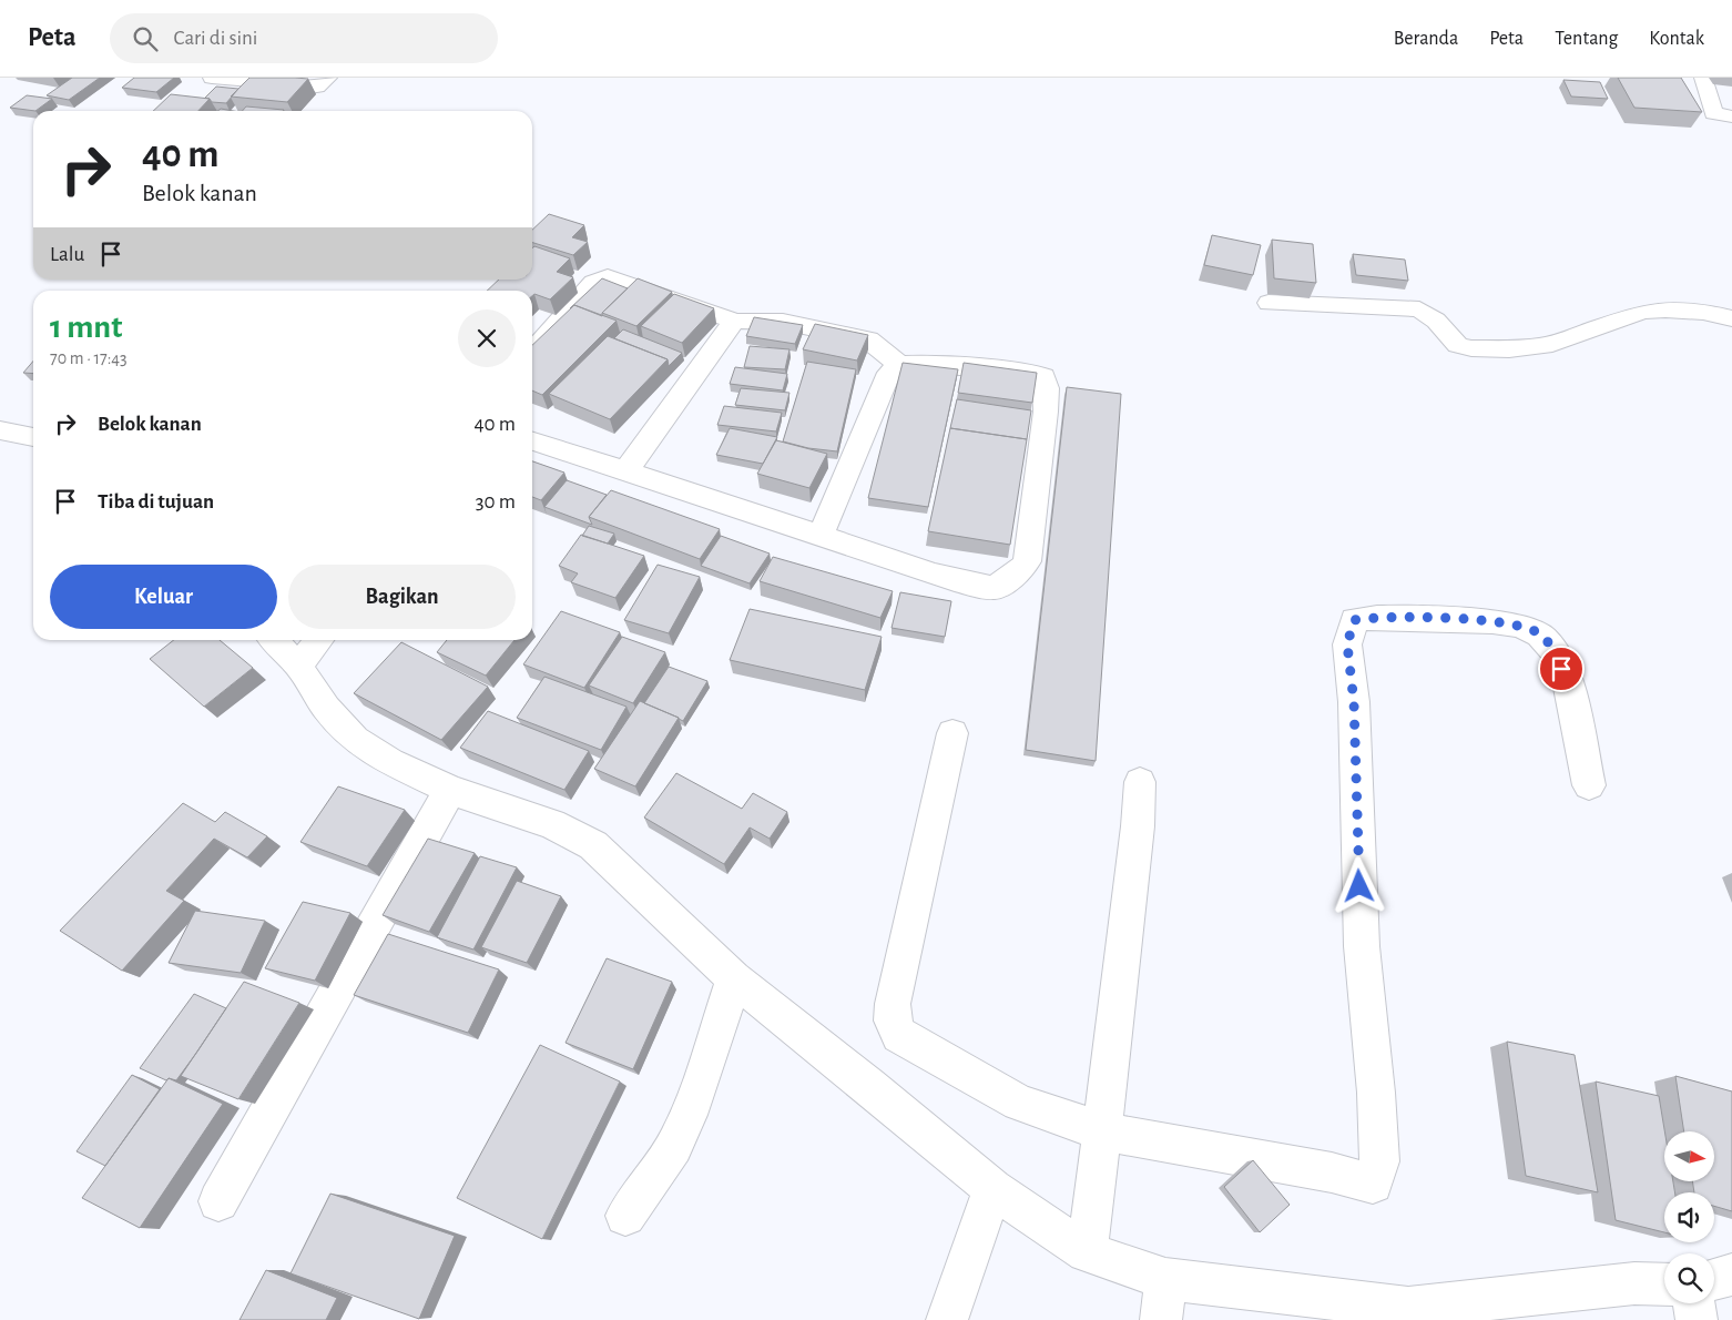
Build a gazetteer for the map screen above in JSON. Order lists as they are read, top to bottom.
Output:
{
  "north": "right",
  "page": {
    "header": "Peta",
    "search": "Cari di sini",
    "nav": [
      "Beranda",
      "Peta",
      "Tentang",
      "Kontak"
    ],
    "turn": ["40 m", "Belok kanan"],
    "then": "Lalu",
    "heading": ["1 mnt", "70 m · 17:43"],
    "list": [
      {
        "name": "Belok kanan",
        "value": "40 m"
      },
      {
        "name": "Tiba di tujuan",
        "value": "30 m"
      }
    ],
    "buttons": ["Keluar", "Bagikan"]
  }
}
